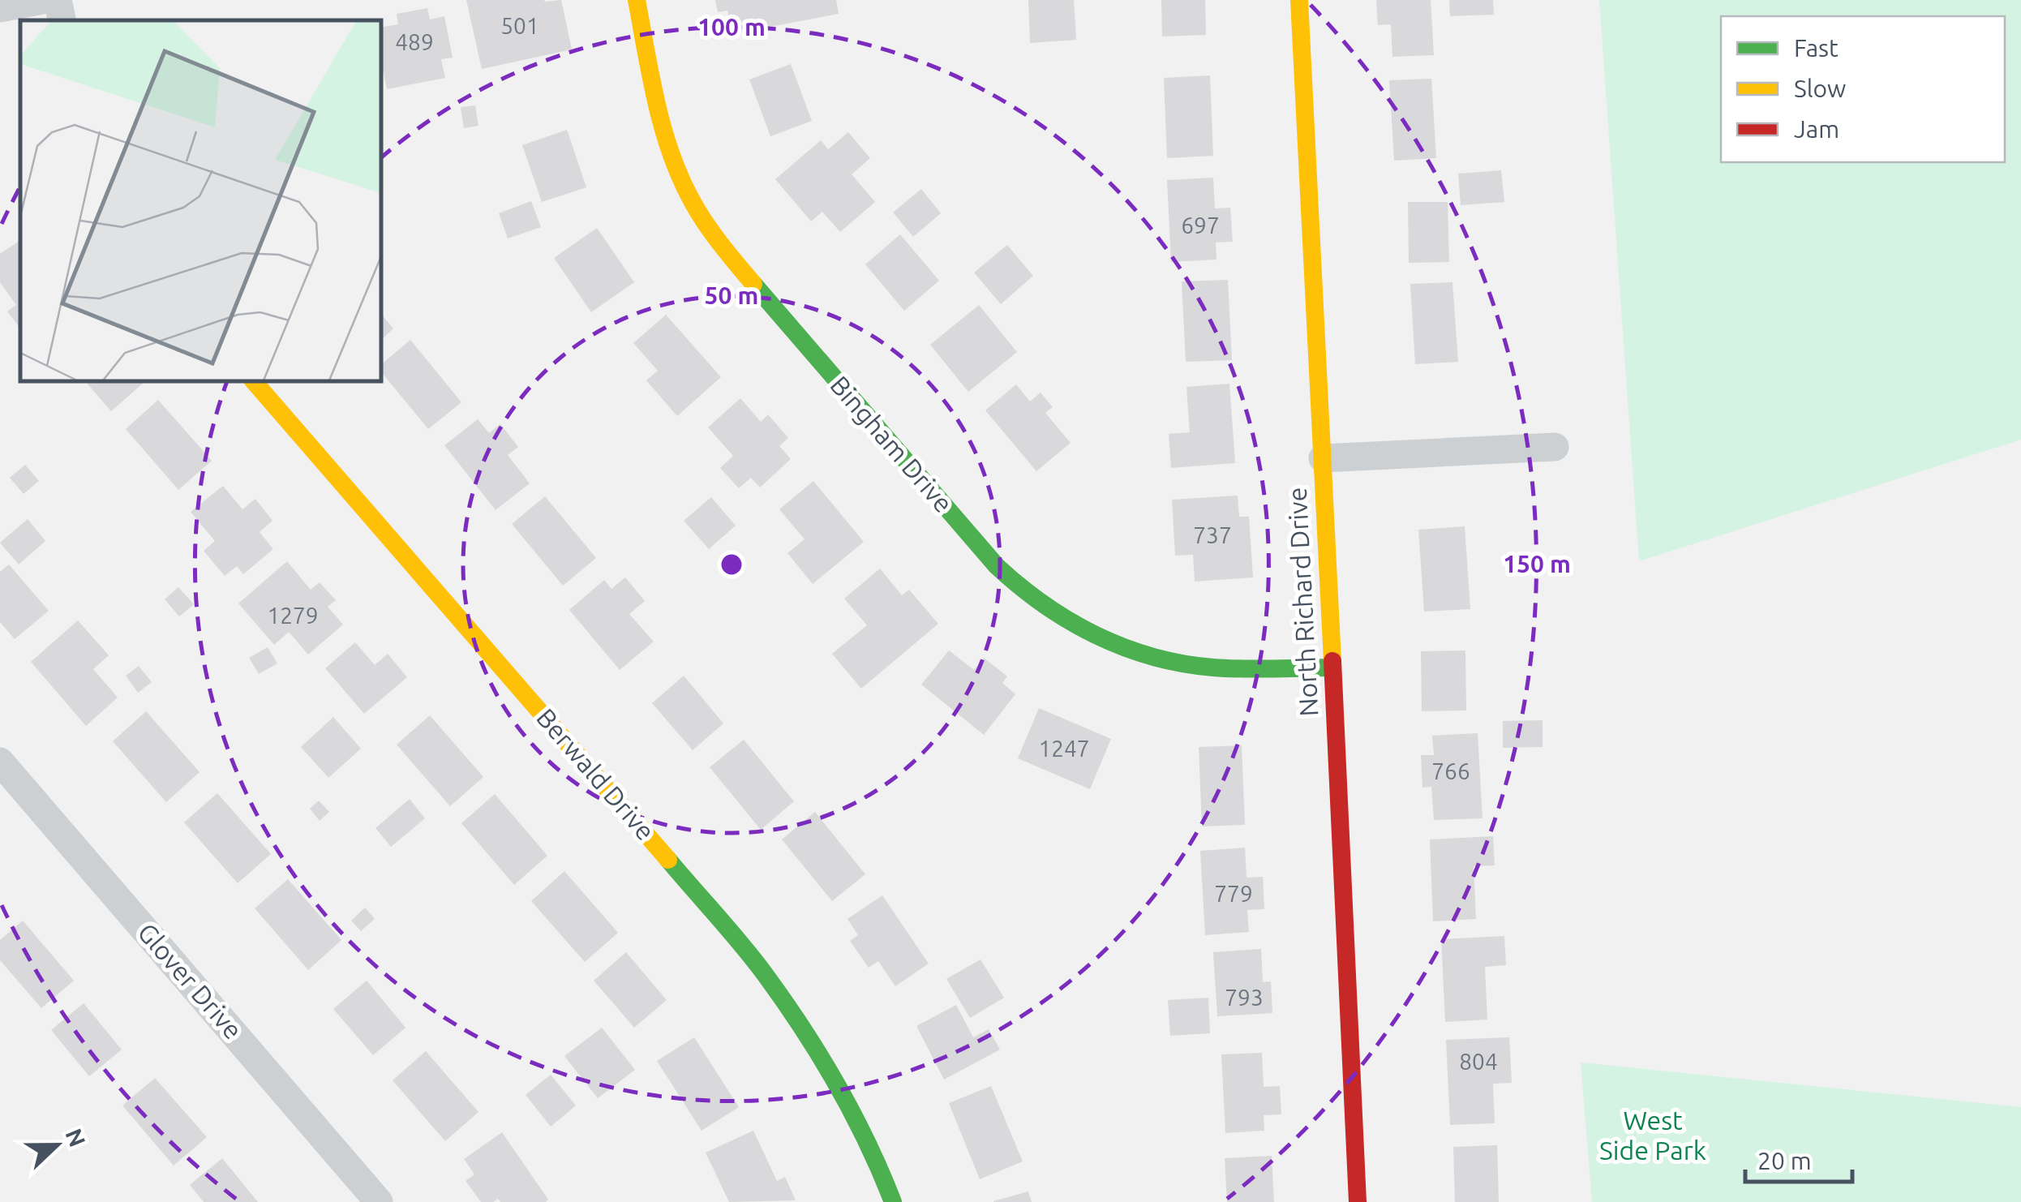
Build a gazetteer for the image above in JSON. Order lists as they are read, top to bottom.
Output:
{
  "streets": {
    "street": [
      "Bingham Drive",
      "North Richard Drive",
      "Berwald Drive",
      "Glover Drive"
    ]
  },
  "crossings": [
    ["Bingham Drive", "North Richard Drive"]
  ],
  "parks": ["West Side Park"],
  "house_numbers": [
    "501",
    "489",
    "697",
    "737",
    "1279",
    "1247",
    "766",
    "779",
    "793",
    "804"
  ],
  "legend": ["Fast", "Slow", "Jam"],
  "scale_bar": "20 m",
  "north": "right",
  "rings": ["100 m", "50 m", "150 m"]
}
